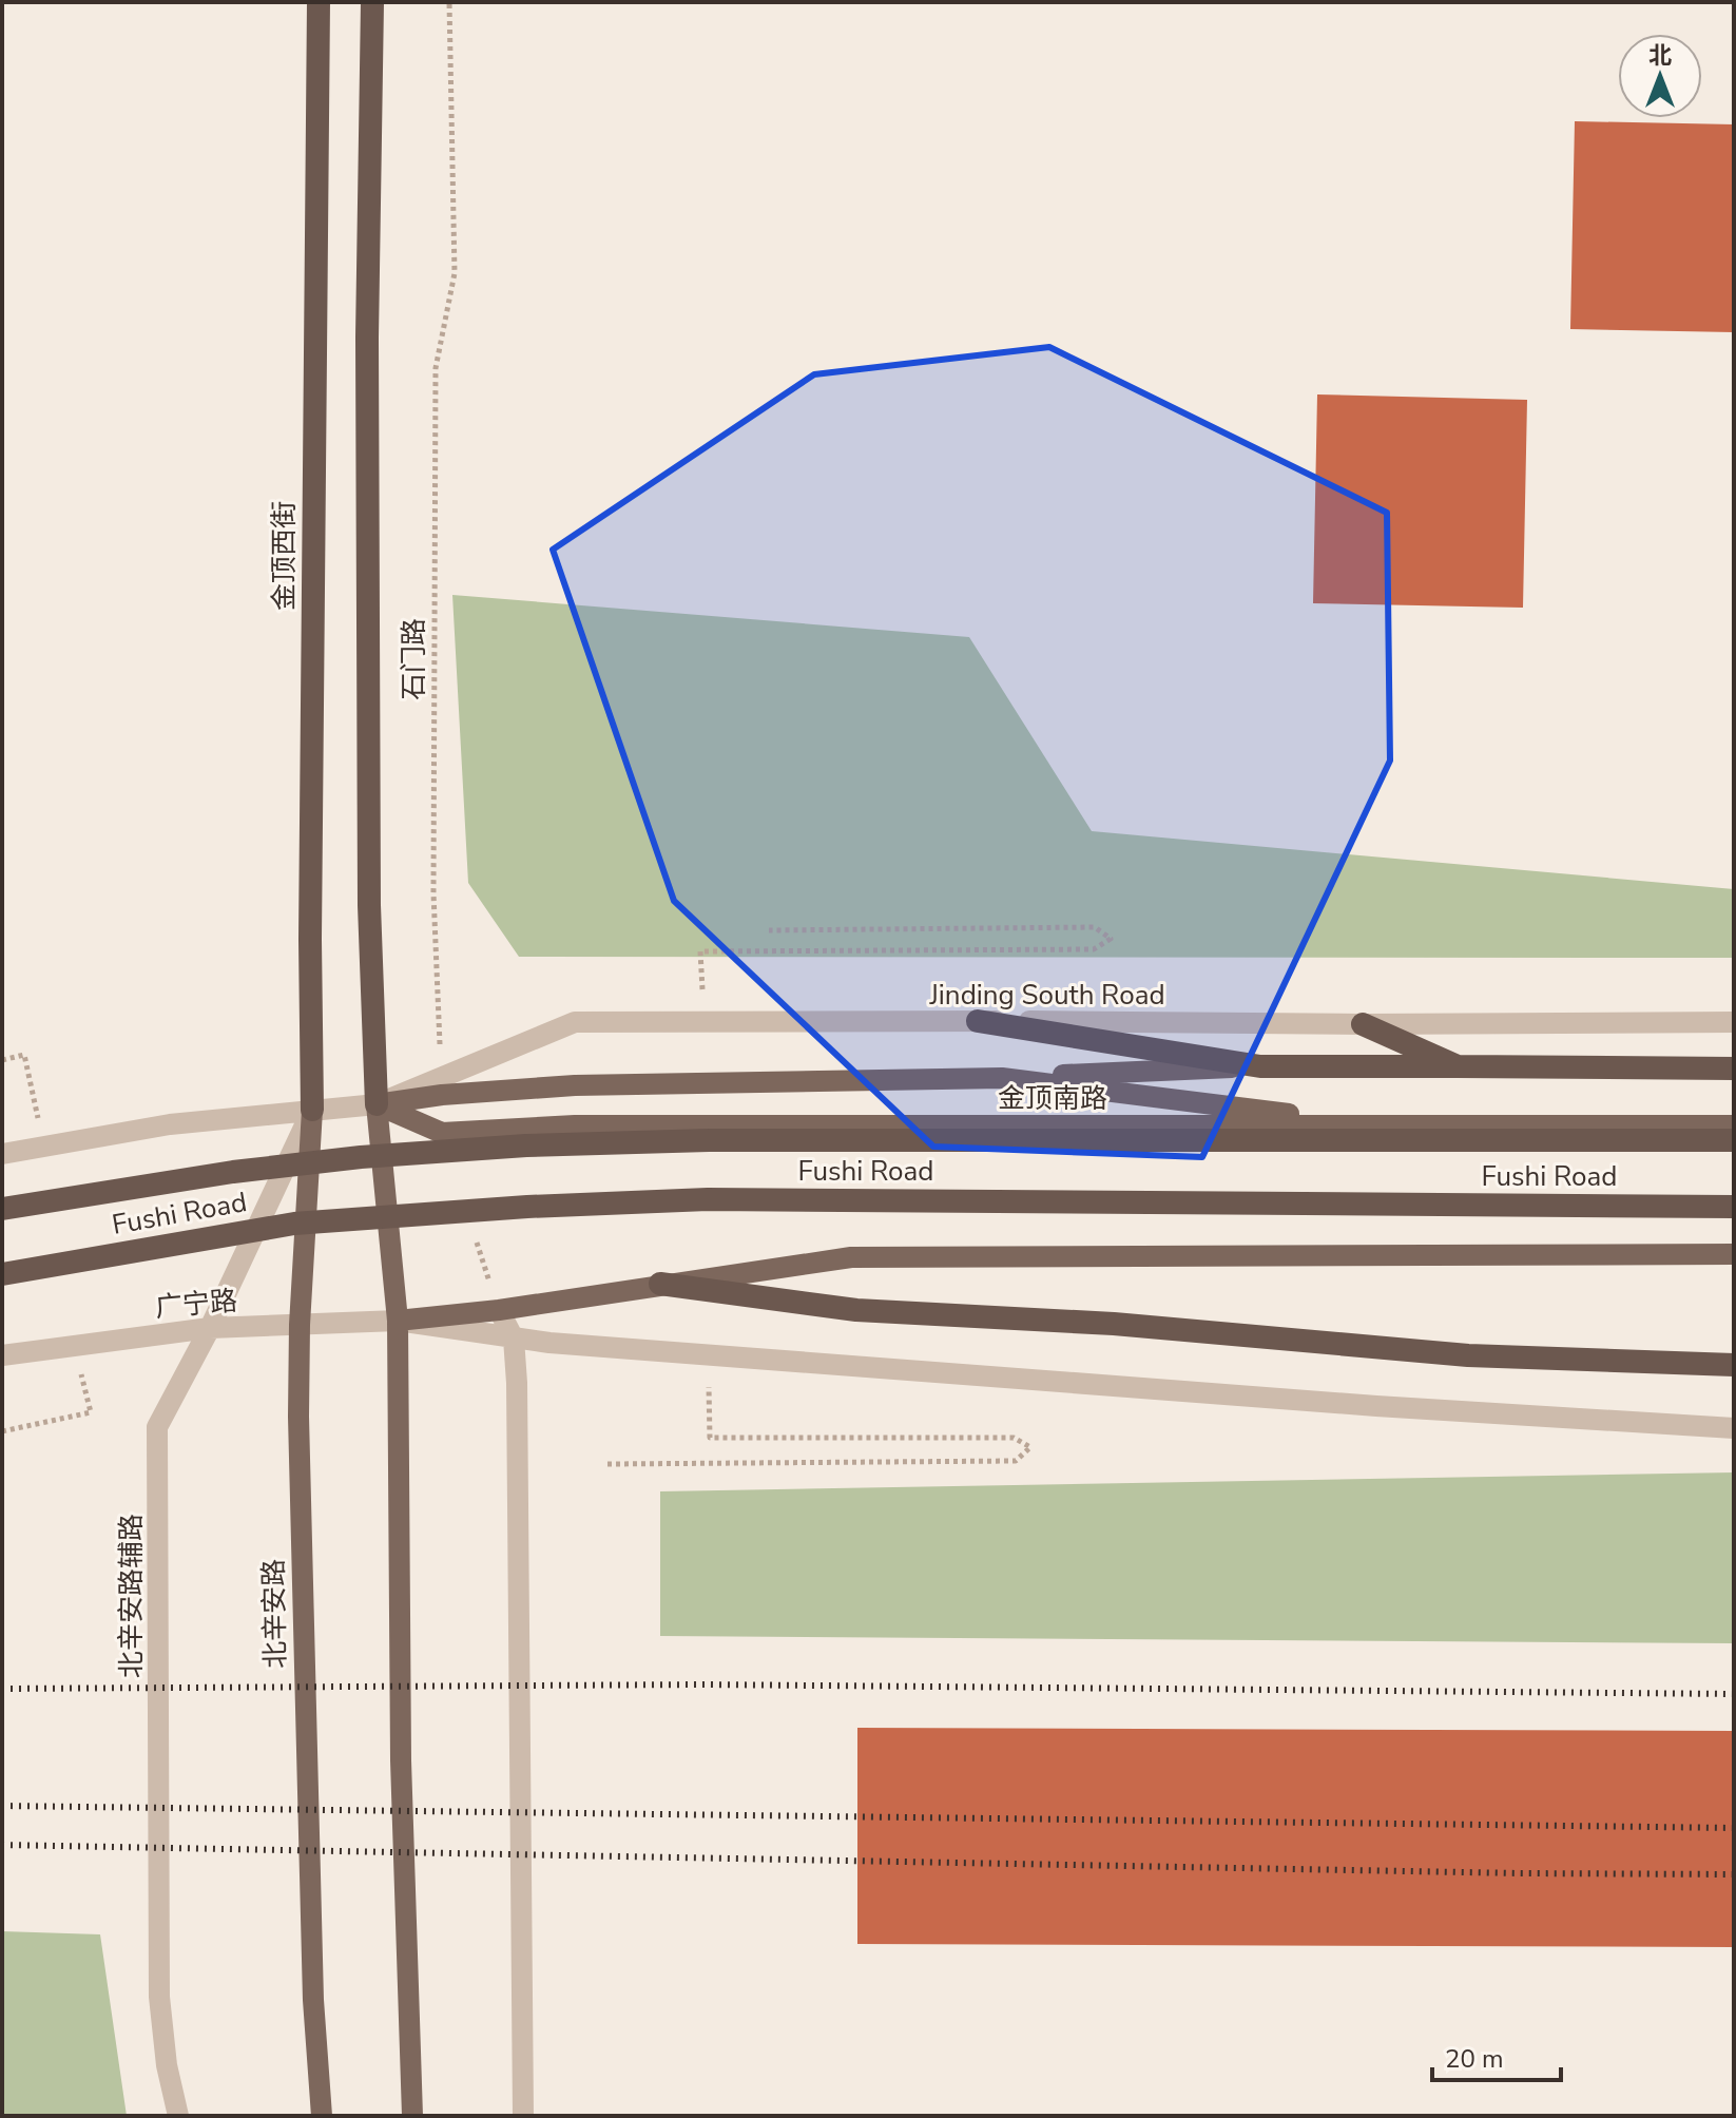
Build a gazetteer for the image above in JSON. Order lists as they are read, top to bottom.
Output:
{
  "streets": {
    "highway": ["金顶西街", "Fushi Road"],
    "main road": ["金顶南路", "北辛安路"],
    "street": ["Jinding South Road", "广宁路", "北辛安路辅路"],
    "path": ["石门路"]
  },
  "crossings": [
    ["金顶西街", "北辛安路辅路"],
    ["金顶西街", "北辛安路"],
    ["石门路", "Jinding South Road"],
    ["Jinding South Road", "金顶南路"],
    ["广宁路", "北辛安路辅路"],
    ["广宁路", "北辛安路"],
    ["北辛安路辅路", "北辛安路"]
  ],
  "scale_bar": "20 m",
  "north": "top"
}
